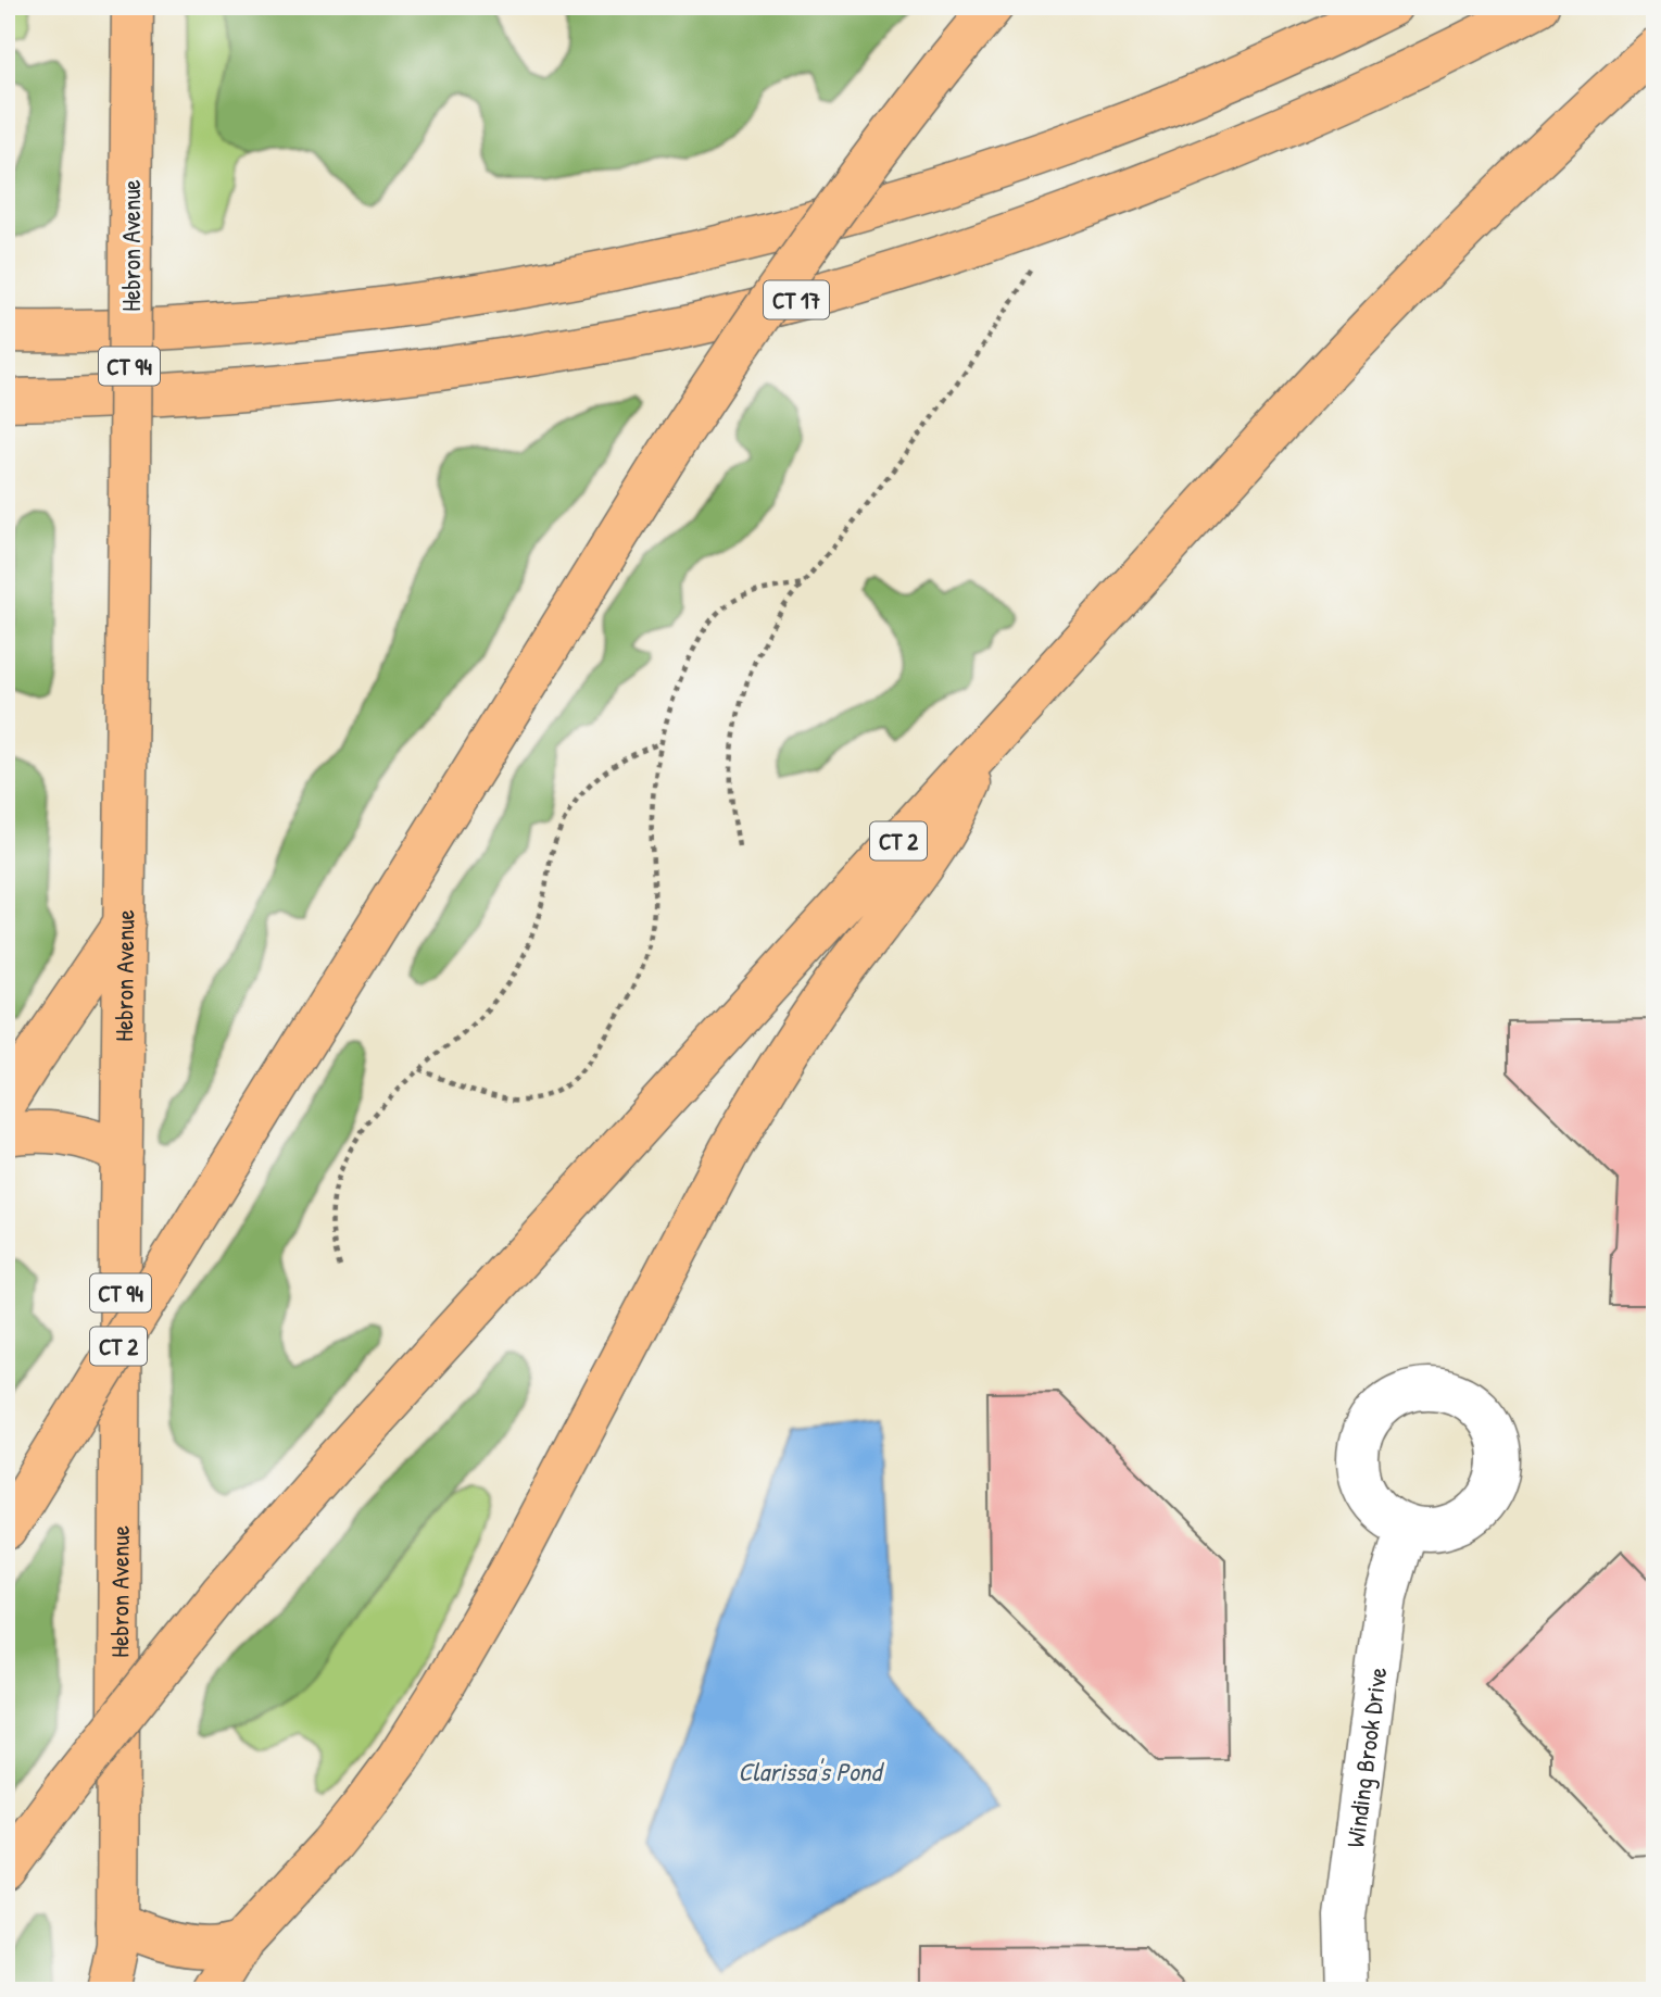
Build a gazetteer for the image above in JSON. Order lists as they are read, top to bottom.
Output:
{
  "streets": {
    "main road": [
      "Hebron Avenue",
      "CT 17",
      "CT 94",
      "CT 2"
    ],
    "street": ["Winding Brook Drive"]
  },
  "water": ["Clarissa's Pond"]
}
